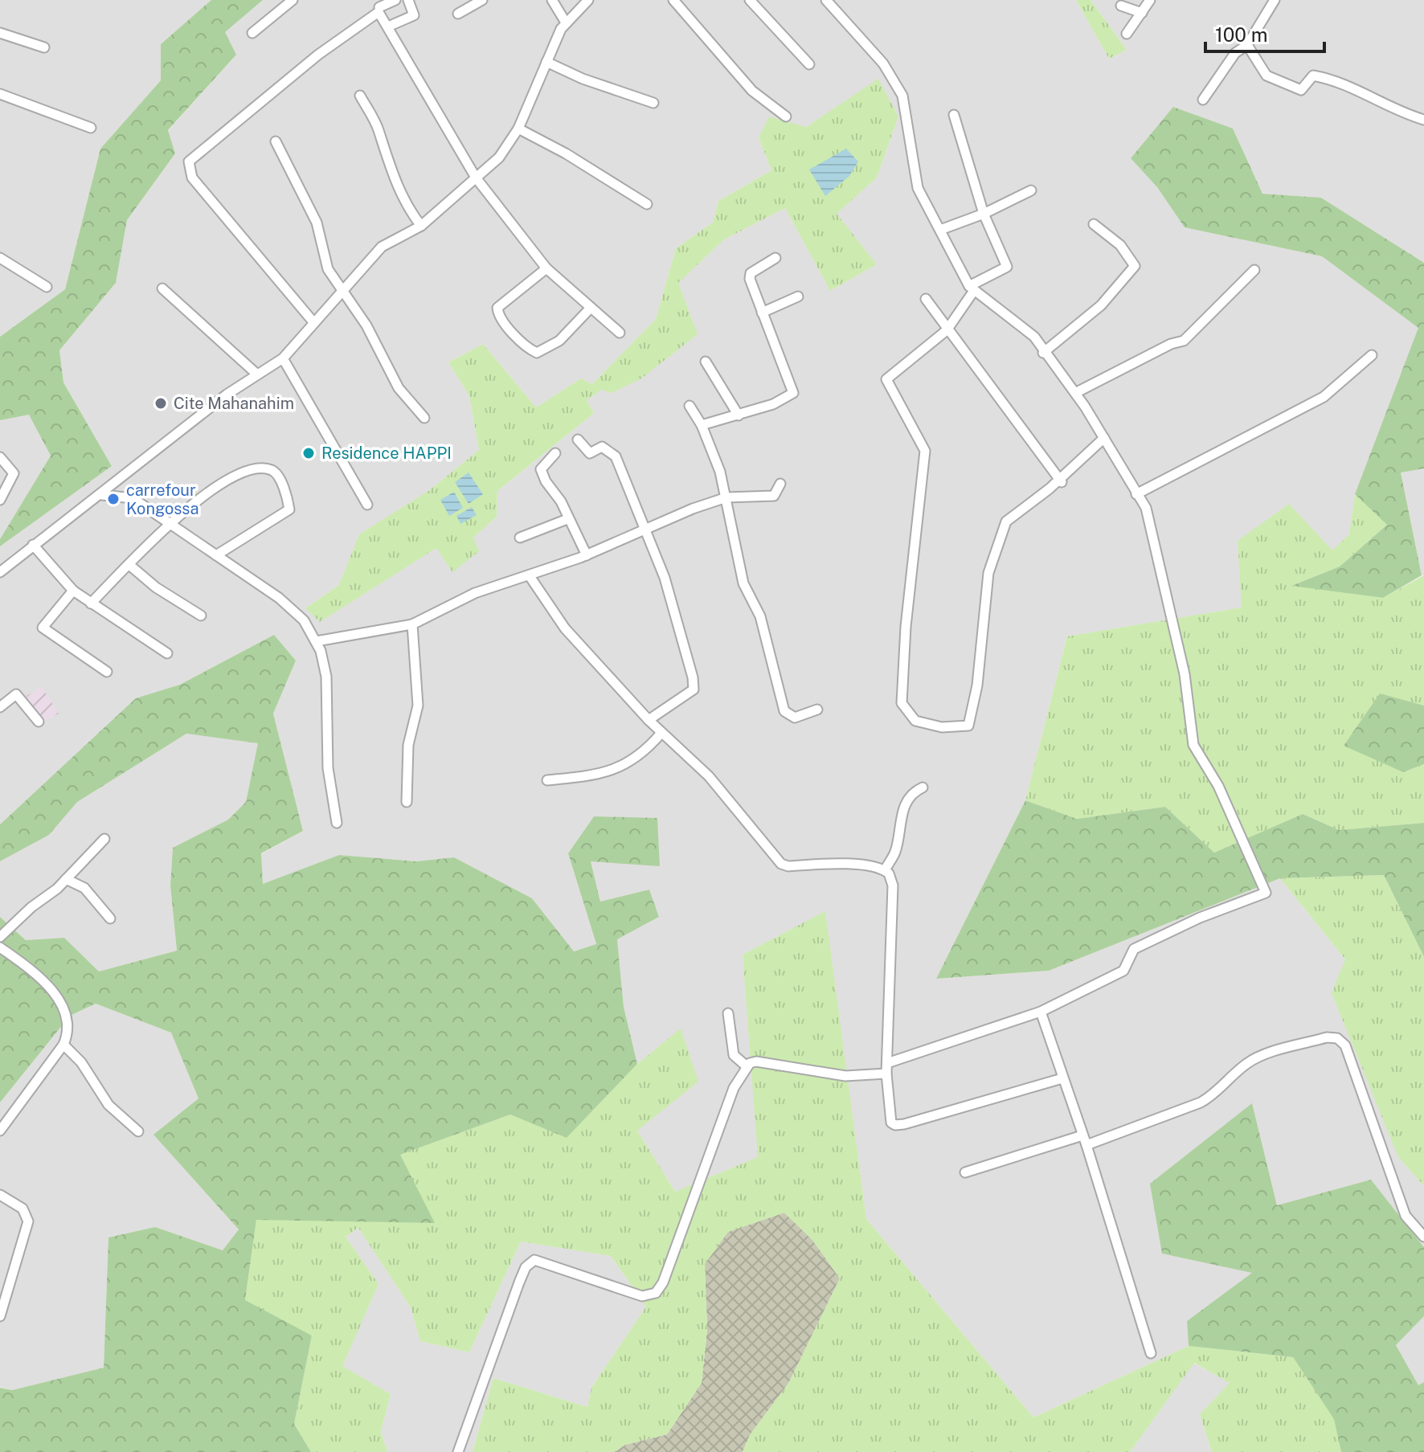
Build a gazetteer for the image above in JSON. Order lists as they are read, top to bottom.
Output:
{
  "places": ["Cite Mahanahim", "Residence HAPPI", "carrefour Kongossa"],
  "scale_bar": "100 m"
}
